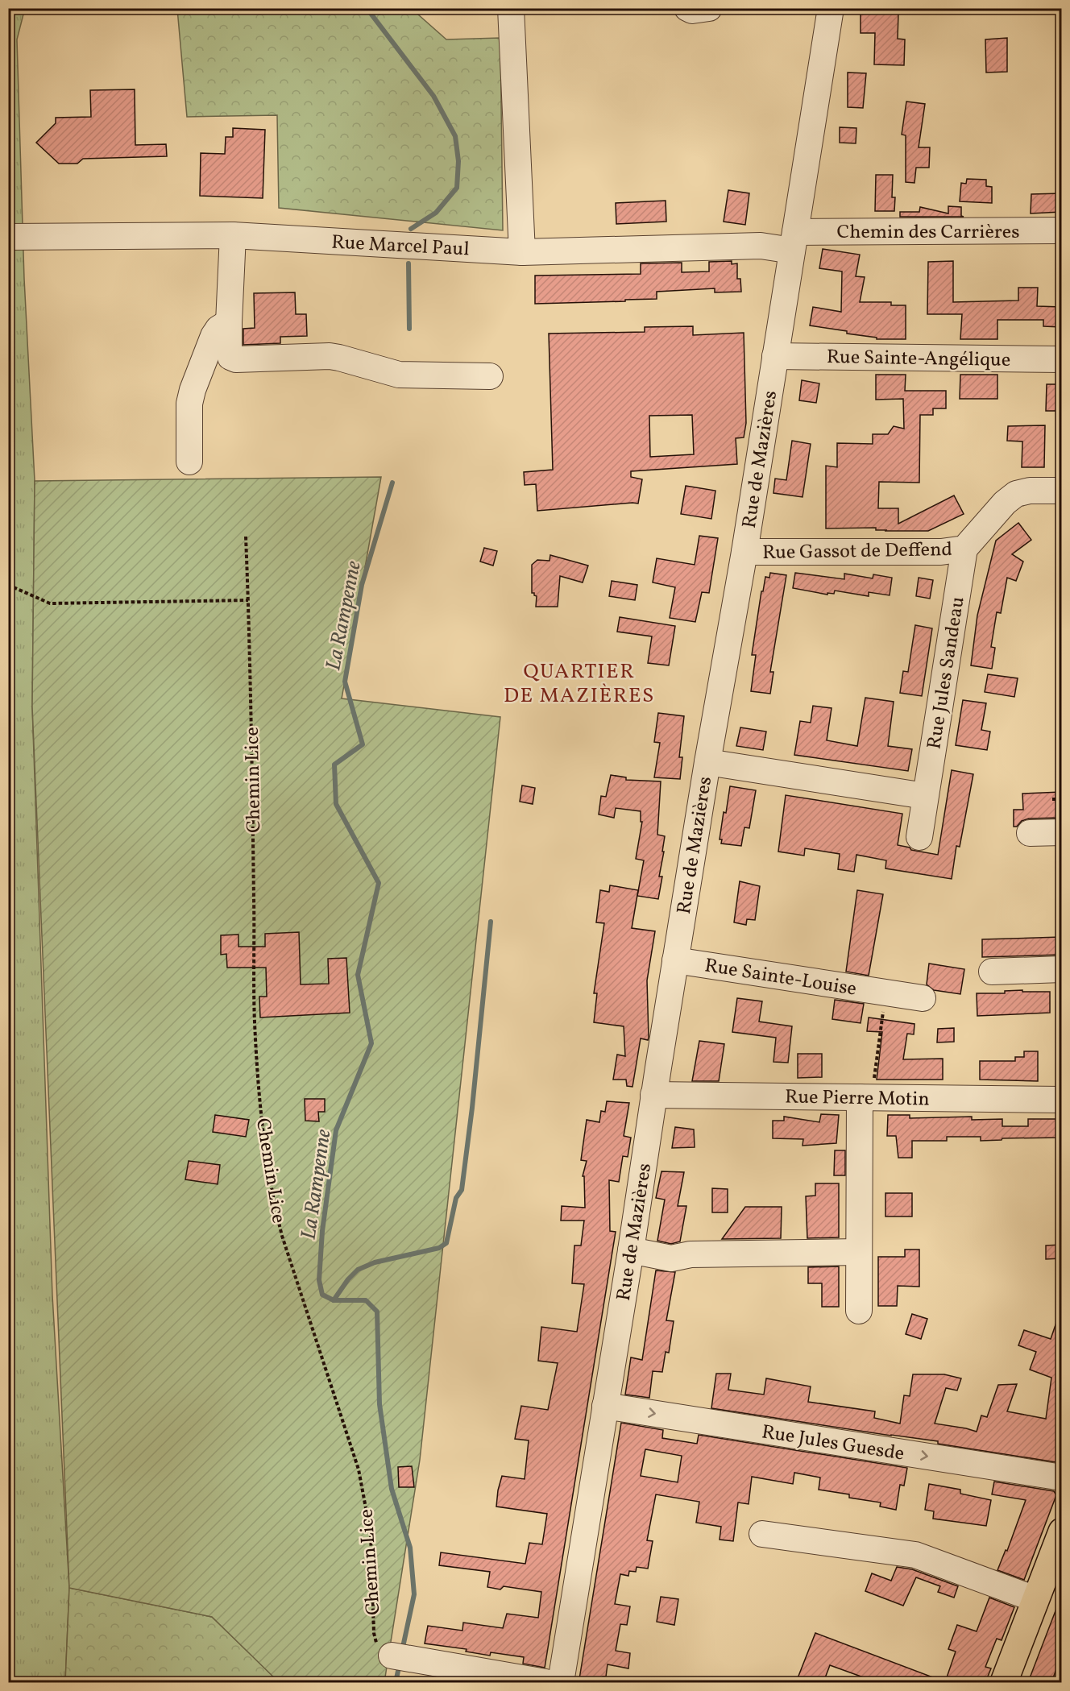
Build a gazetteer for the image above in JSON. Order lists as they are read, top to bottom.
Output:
{
  "streets": {
    "street": [
      "Chemin des Carrières",
      "Rue Marcel Paul",
      "Rue Sainte-Angélique",
      "Rue de Mazières",
      "Rue Gassot de Deffend",
      "Rue Jules Sandeau",
      "Rue Sainte-Louise",
      "Rue Pierre Motin",
      "Rue Jules Guesde"
    ],
    "path": ["Chemin Lice"]
  },
  "crossings": [
    ["Chemin des Carrières", "Rue Marcel Paul"],
    ["Chemin des Carrières", "Rue de Mazières"],
    ["Rue Marcel Paul", "Rue de Mazières"],
    ["Rue Sainte-Angélique", "Rue de Mazières"],
    ["Rue de Mazières", "Rue Gassot de Deffend"],
    ["Rue de Mazières", "Rue Sainte-Louise"],
    ["Rue de Mazières", "Rue Pierre Motin"],
    ["Rue de Mazières", "Rue Jules Guesde"],
    ["Rue Gassot de Deffend", "Rue Jules Sandeau"]
  ],
  "districts": ["QUARTIER DE MAZIÈRES"],
  "water": ["La Rampenne"]
}
